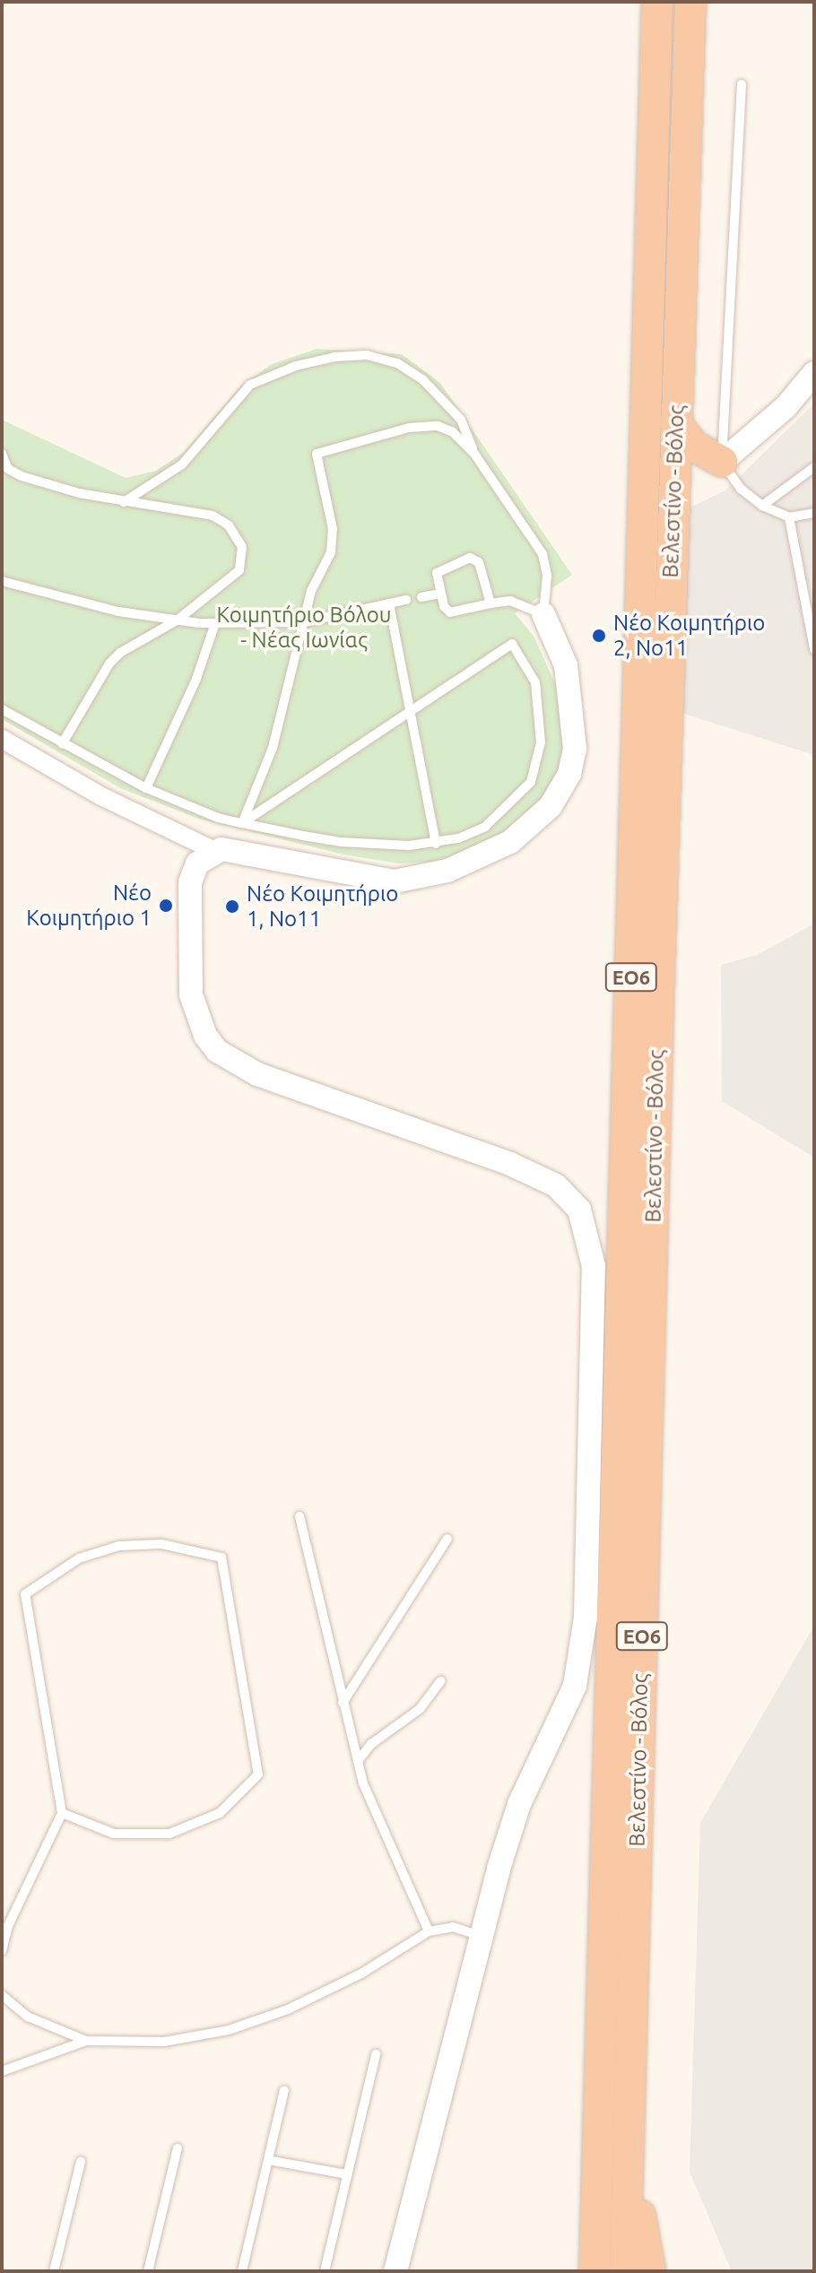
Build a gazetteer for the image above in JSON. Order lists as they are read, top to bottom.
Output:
{
  "streets": {
    "highway": ["Βελεστίνο - Βόλος", "ΕΟ6"]
  },
  "parks": ["Κοιμητήριο Βόλου - Νέας Ιωνίας"],
  "places": ["Νέο Κοιμητήριο 2, Νο11", "Νέο Κοιμητήριο 1", "Νέο Κοιμητήριο 1, Νο11"]
}
